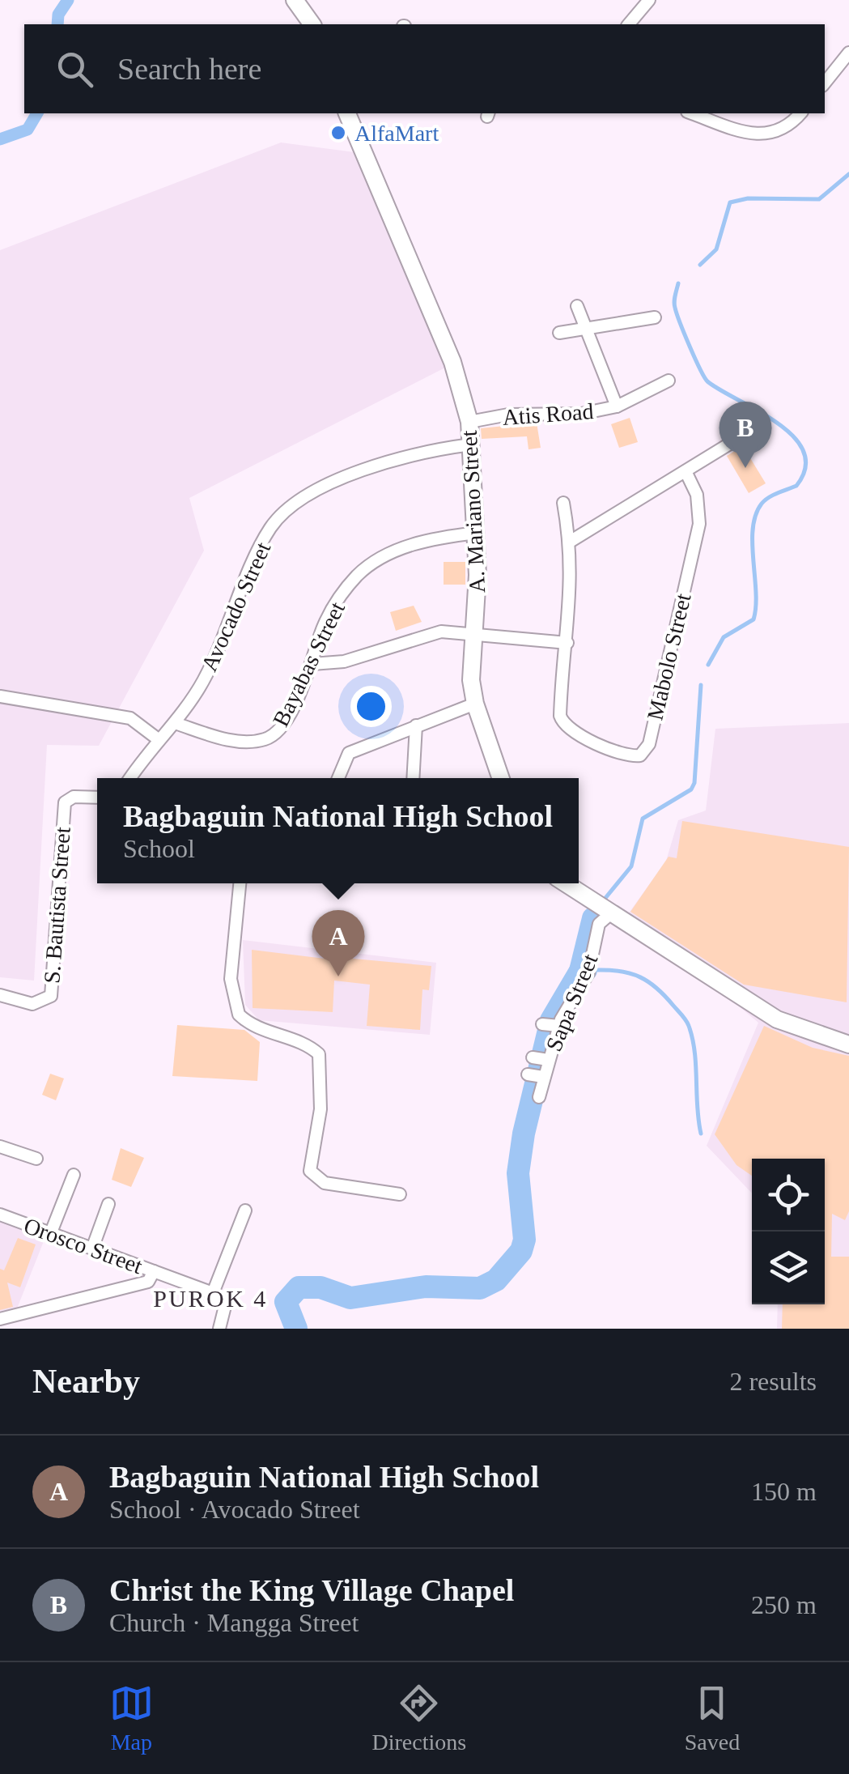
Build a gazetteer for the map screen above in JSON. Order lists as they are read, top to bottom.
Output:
{
  "streets": {
    "street": [
      "Atis Road",
      "A. Mariano Street",
      "Avocado Street",
      "Mabolo Street",
      "Bayabas Street",
      "S. Bautista Street",
      "Sapa Street",
      "Orosco Street"
    ]
  },
  "crossings": [
    ["Atis Road", "A. Mariano Street"],
    ["A. Mariano Street", "Avocado Street"],
    ["A. Mariano Street", "Bayabas Street"],
    ["Avocado Street", "Bayabas Street"]
  ],
  "districts": ["PUROK 4"],
  "places": ["AlfaMart"],
  "page": {
    "search": "Search here",
    "pins": ["B", "A"],
    "popup": ["Bagbaguin National High School", "School"],
    "heading": ["Nearby", "2 results"],
    "list": [
      {
        "mark": "A",
        "name": "Bagbaguin National High School",
        "note": "School · Avocado Street",
        "value": "150 m"
      },
      {
        "mark": "B",
        "name": "Christ the King Village Chapel",
        "note": "Church · Mangga Street",
        "value": "250 m"
      }
    ],
    "nav": ["Map", "Directions", "Saved"]
  }
}
